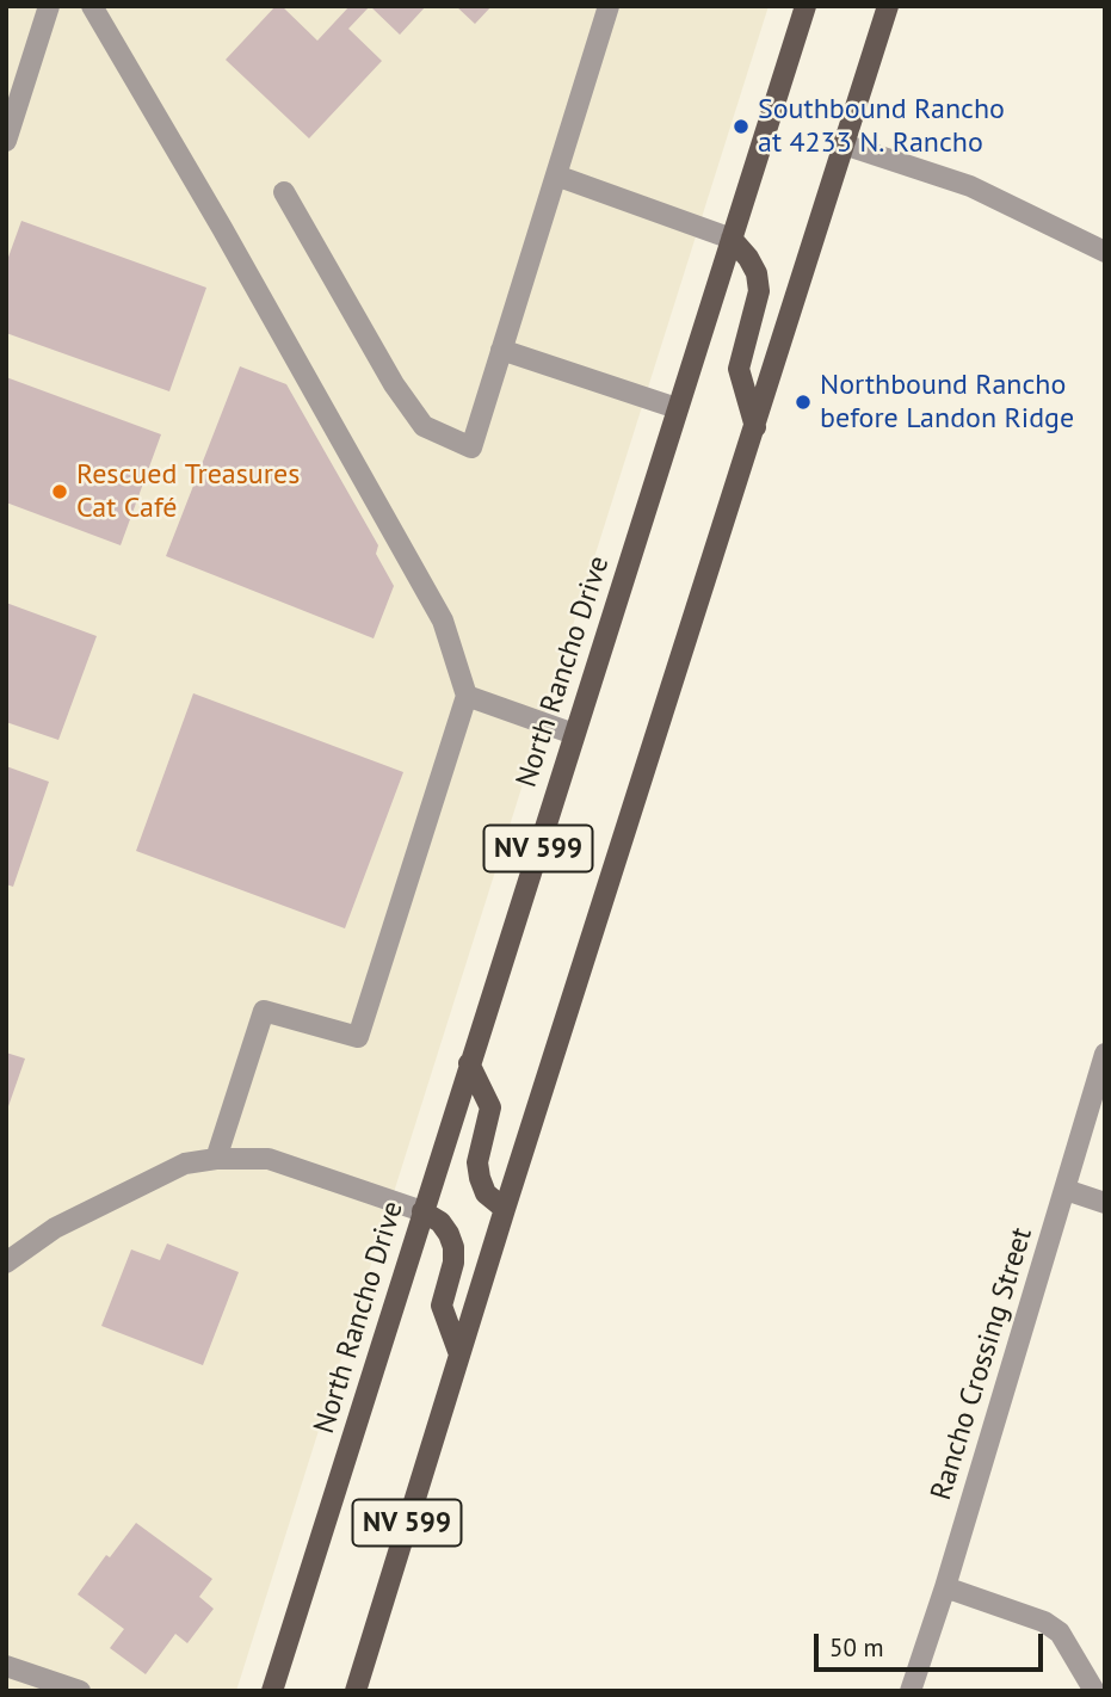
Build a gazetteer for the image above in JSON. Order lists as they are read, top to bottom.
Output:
{
  "streets": {
    "main road": ["North Rancho Drive", "NV 599"],
    "street": ["Rancho Crossing Street"]
  },
  "places": ["Southbound Rancho at 4233 N. Rancho", "Northbound Rancho before Landon Ridge", "Rescued Treasures Cat Café"],
  "scale_bar": "50 m"
}
